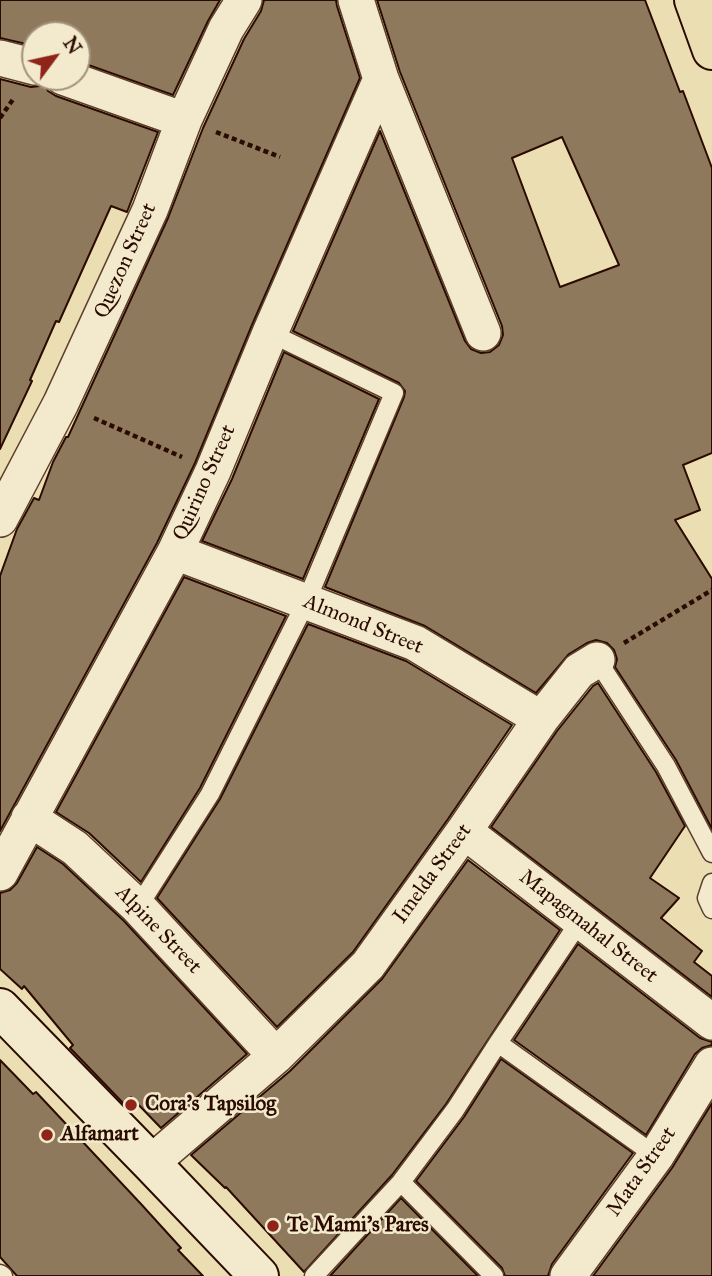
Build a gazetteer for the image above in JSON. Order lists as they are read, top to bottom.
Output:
{
  "streets": {
    "street": [
      "Quezon Street",
      "Quirino Street",
      "Almond Street",
      "Imelda Street",
      "Mapagmahal Street",
      "Alpine Street",
      "Mata Street"
    ]
  },
  "crossings": [
    ["Quirino Street", "Almond Street"],
    ["Quirino Street", "Alpine Street"],
    ["Almond Street", "Imelda Street"],
    ["Imelda Street", "Mapagmahal Street"],
    ["Imelda Street", "Alpine Street"]
  ],
  "places": ["Cora's Tapsilog", "Alfamart", "Te Mami's Pares"],
  "north": "top right"
}
